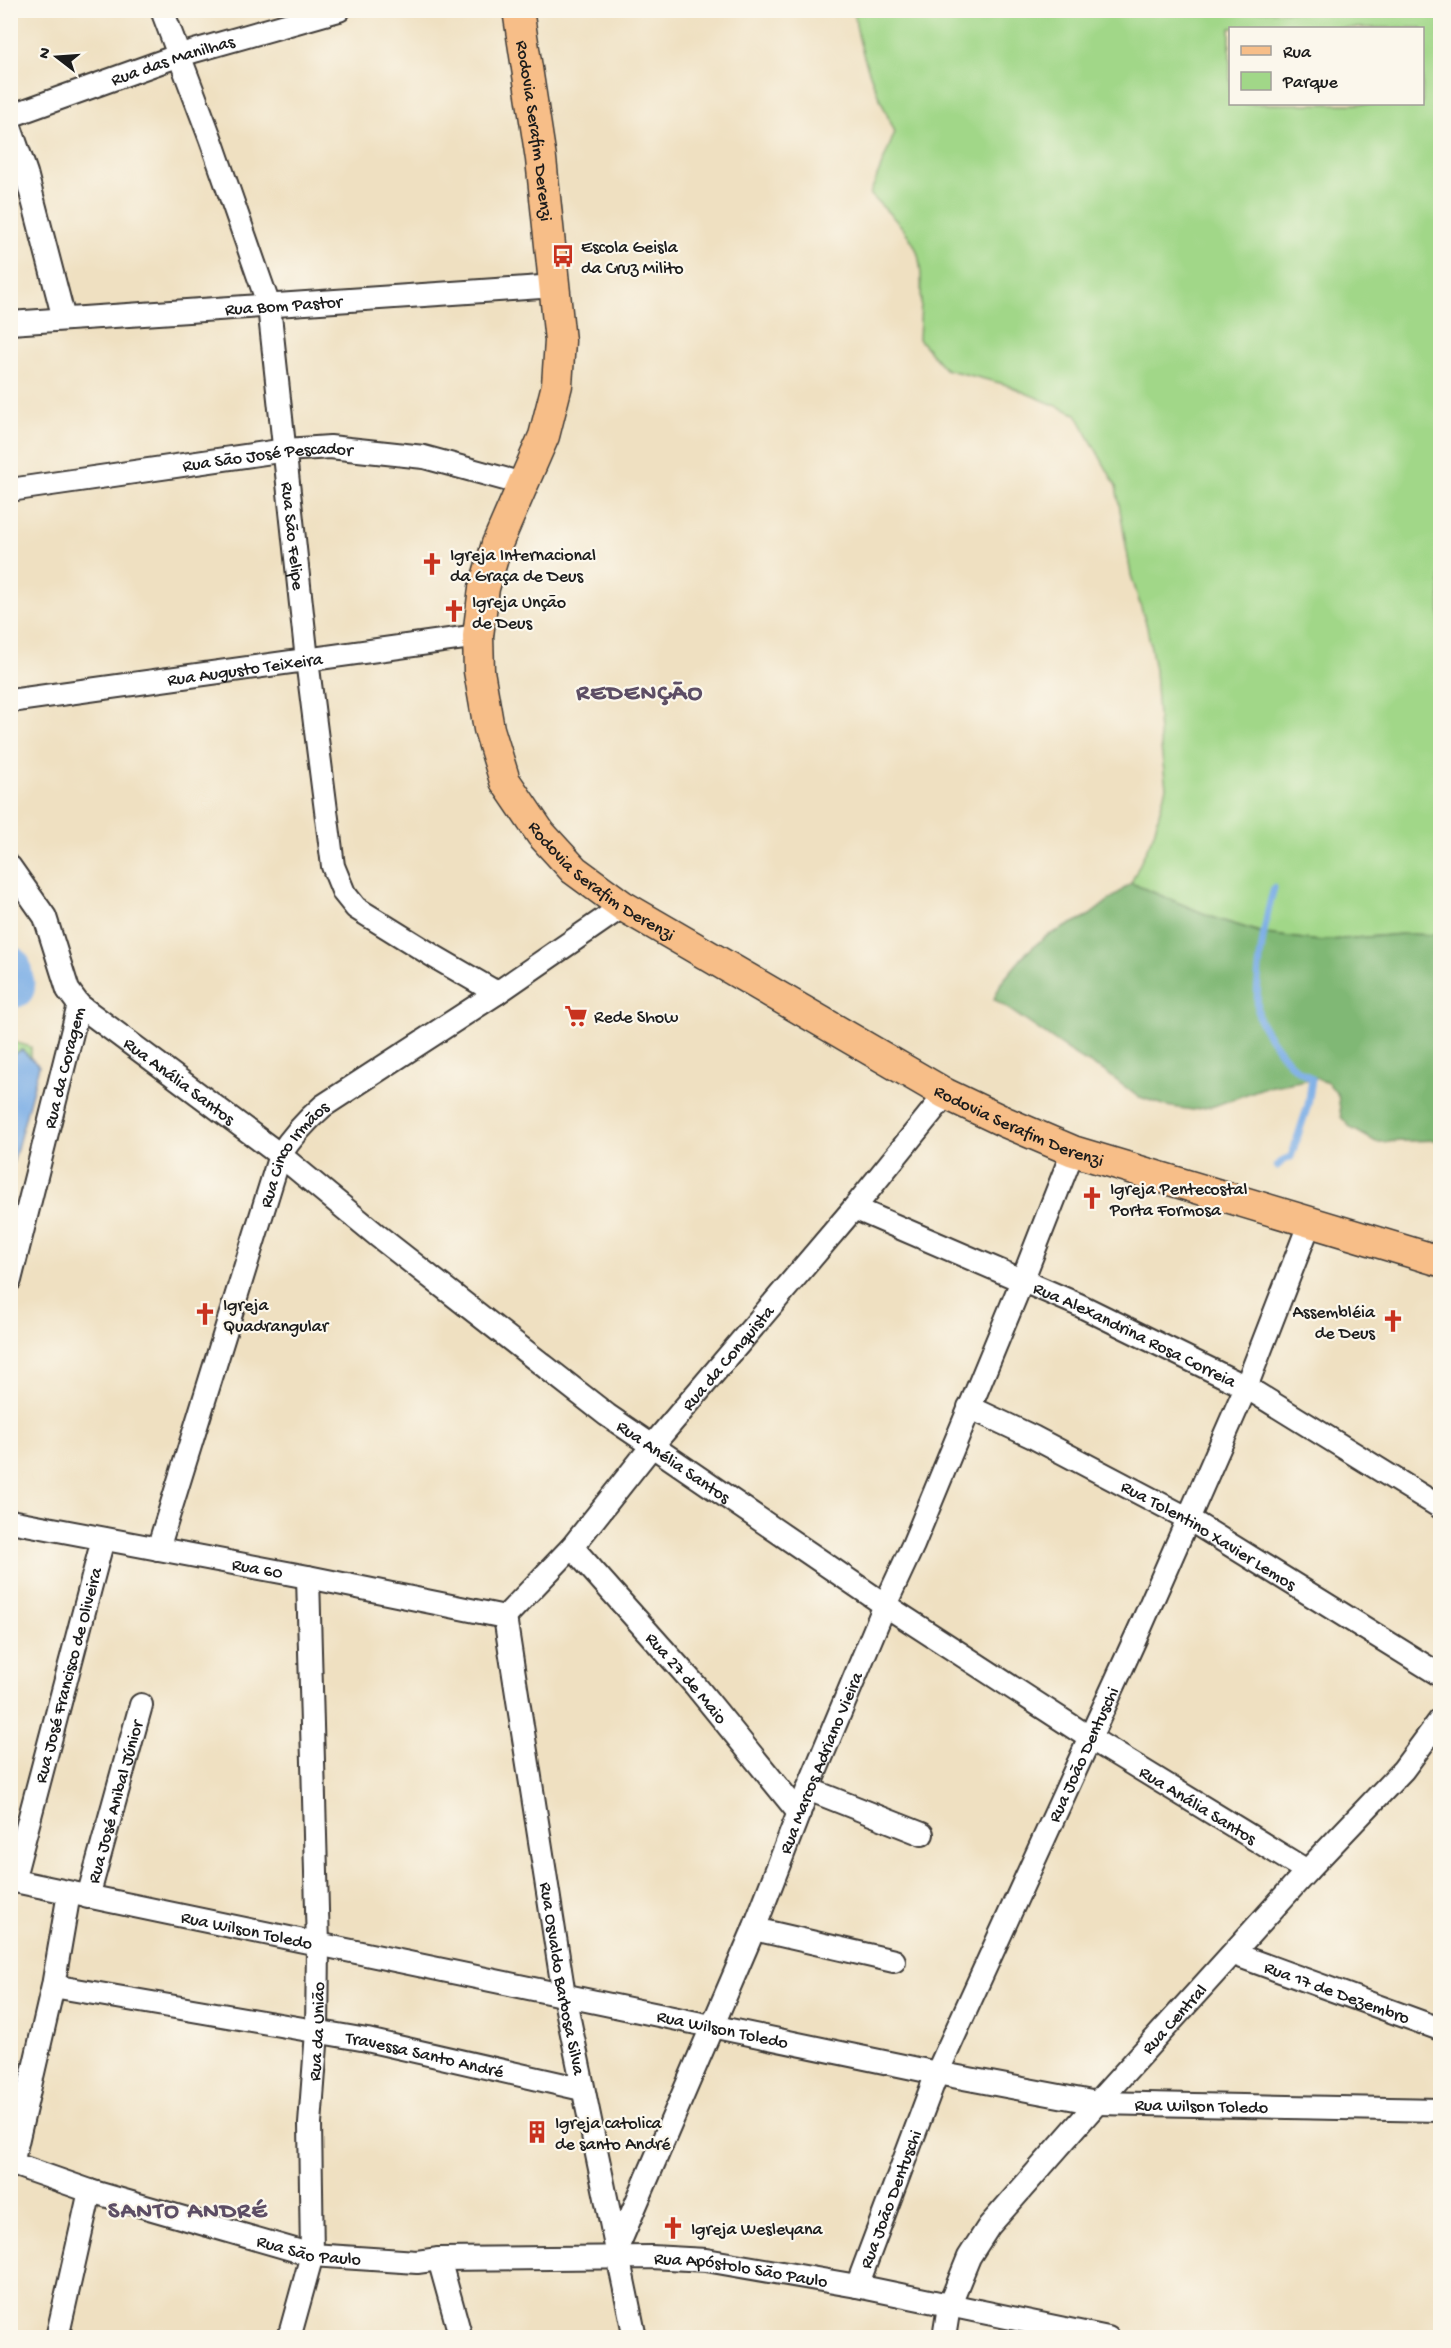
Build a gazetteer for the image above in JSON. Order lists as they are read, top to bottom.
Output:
{
  "streets": {
    "main road": ["Rodovia Serafim Derenzi"],
    "street": [
      "Rua das Manilhas",
      "Rua Bom Pastor",
      "Rua São José Pescador",
      "Rua São Felipe",
      "Rua Augusto Teixeira",
      "Rua da Coragem",
      "Rua Anália Santos",
      "Rua Cinco Irmãos",
      "Rua Alexandrina Rosa Correia",
      "Rua da Conquista",
      "Rua Anélia Santos",
      "Rua Tolentino Xavier Lemos",
      "Rua 60",
      "Rua José Francisco de Oliveira",
      "Rua 27 de Maio",
      "Rua João Dentuschi",
      "Rua Marcos Adriano Vieira",
      "Rua José Anibal Júnior",
      "Rua Wilson Toledo",
      "Rua Osvaldo Barbosa Silva",
      "Rua 17 de Dezembro",
      "Rua Central",
      "Rua da União",
      "Travessa Santo André",
      "Rua São Paulo",
      "Rua Apóstolo São Paulo"
    ]
  },
  "crossings": [
    ["Rua das Manilhas", "Rua São Felipe"],
    ["Rodovia Serafim Derenzi", "Rua Bom Pastor"],
    ["Rodovia Serafim Derenzi", "Rua São José Pescador"],
    ["Rodovia Serafim Derenzi", "Rua Augusto Teixeira"],
    ["Rodovia Serafim Derenzi", "Rua Cinco Irmãos"],
    ["Rodovia Serafim Derenzi", "Rua da Conquista"],
    ["Rodovia Serafim Derenzi", "Rua João Dentuschi"],
    ["Rodovia Serafim Derenzi", "Rua Marcos Adriano Vieira"],
    ["Rua Bom Pastor", "Rua São Felipe"],
    ["Rua São José Pescador", "Rua São Felipe"],
    ["Rua São Felipe", "Rua Augusto Teixeira"],
    ["Rua São Felipe", "Rua Cinco Irmãos"],
    ["Rua da Coragem", "Rua Anália Santos"],
    ["Rua Anália Santos", "Rua Cinco Irmãos"],
    ["Rua Anália Santos", "Rua Anélia Santos"],
    ["Rua Anália Santos", "Rua João Dentuschi"],
    ["Rua Anália Santos", "Rua Central"],
    ["Rua Cinco Irmãos", "Rua Anélia Santos"],
    ["Rua Cinco Irmãos", "Rua 60"],
    ["Rua Alexandrina Rosa Correia", "Rua João Dentuschi"],
    ["Rua Alexandrina Rosa Correia", "Rua Marcos Adriano Vieira"],
    ["Rua da Conquista", "Rua Anélia Santos"],
    ["Rua da Conquista", "Rua 60"],
    ["Rua da Conquista", "Rua 27 de Maio"],
    ["Rua da Conquista", "Rua Osvaldo Barbosa Silva"],
    ["Rua Anélia Santos", "Rua João Dentuschi"],
    ["Rua Anélia Santos", "Rua Marcos Adriano Vieira"],
    ["Rua Tolentino Xavier Lemos", "Rua João Dentuschi"],
    ["Rua Tolentino Xavier Lemos", "Rua Marcos Adriano Vieira"],
    ["Rua 60", "Rua José Francisco de Oliveira"],
    ["Rua 60", "Rua Osvaldo Barbosa Silva"],
    ["Rua 60", "Rua da União"],
    ["Rua José Francisco de Oliveira", "Rua Wilson Toledo"],
    ["Rua 27 de Maio", "Rua Marcos Adriano Vieira"],
    ["Rua João Dentuschi", "Rua Wilson Toledo"],
    ["Rua João Dentuschi", "Rua Apóstolo São Paulo"],
    ["Rua Marcos Adriano Vieira", "Rua Wilson Toledo"],
    ["Rua Marcos Adriano Vieira", "Rua Osvaldo Barbosa Silva"],
    ["Rua Marcos Adriano Vieira", "Rua São Paulo"],
    ["Rua Marcos Adriano Vieira", "Rua Apóstolo São Paulo"],
    ["Rua José Anibal Júnior", "Rua Wilson Toledo"],
    ["Rua José Anibal Júnior", "Travessa Santo André"],
    ["Rua José Anibal Júnior", "Rua São Paulo"],
    ["Rua Wilson Toledo", "Rua Osvaldo Barbosa Silva"],
    ["Rua Wilson Toledo", "Rua Central"],
    ["Rua Wilson Toledo", "Rua da União"],
    ["Rua Osvaldo Barbosa Silva", "Travessa Santo André"],
    ["Rua Osvaldo Barbosa Silva", "Rua São Paulo"],
    ["Rua Osvaldo Barbosa Silva", "Rua Apóstolo São Paulo"],
    ["Rua 17 de Dezembro", "Rua Central"],
    ["Rua Central", "Rua Apóstolo São Paulo"],
    ["Rua da União", "Travessa Santo André"],
    ["Rua da União", "Rua São Paulo"],
    ["Rua São Paulo", "Rua Apóstolo São Paulo"]
  ],
  "districts": ["REDENÇÃO", "SANTO ANDRÉ"],
  "places": {
    "bus stop": ["Escola Geisla da Cruz Milito"],
    "church": [
      "Igreja Internacional da Graça de Deus",
      "Igreja Unção de Deus",
      "Igreja Pentecostal Porta Formosa",
      "Igreja Quadrangular",
      "Assembléia de Deus",
      "Igreja Wesleyana"
    ],
    "supermarket": ["Rede Show"],
    "building": ["Igreja catolica de santo André"]
  },
  "legend": ["Rua", "Parque"],
  "north": "left"
}
